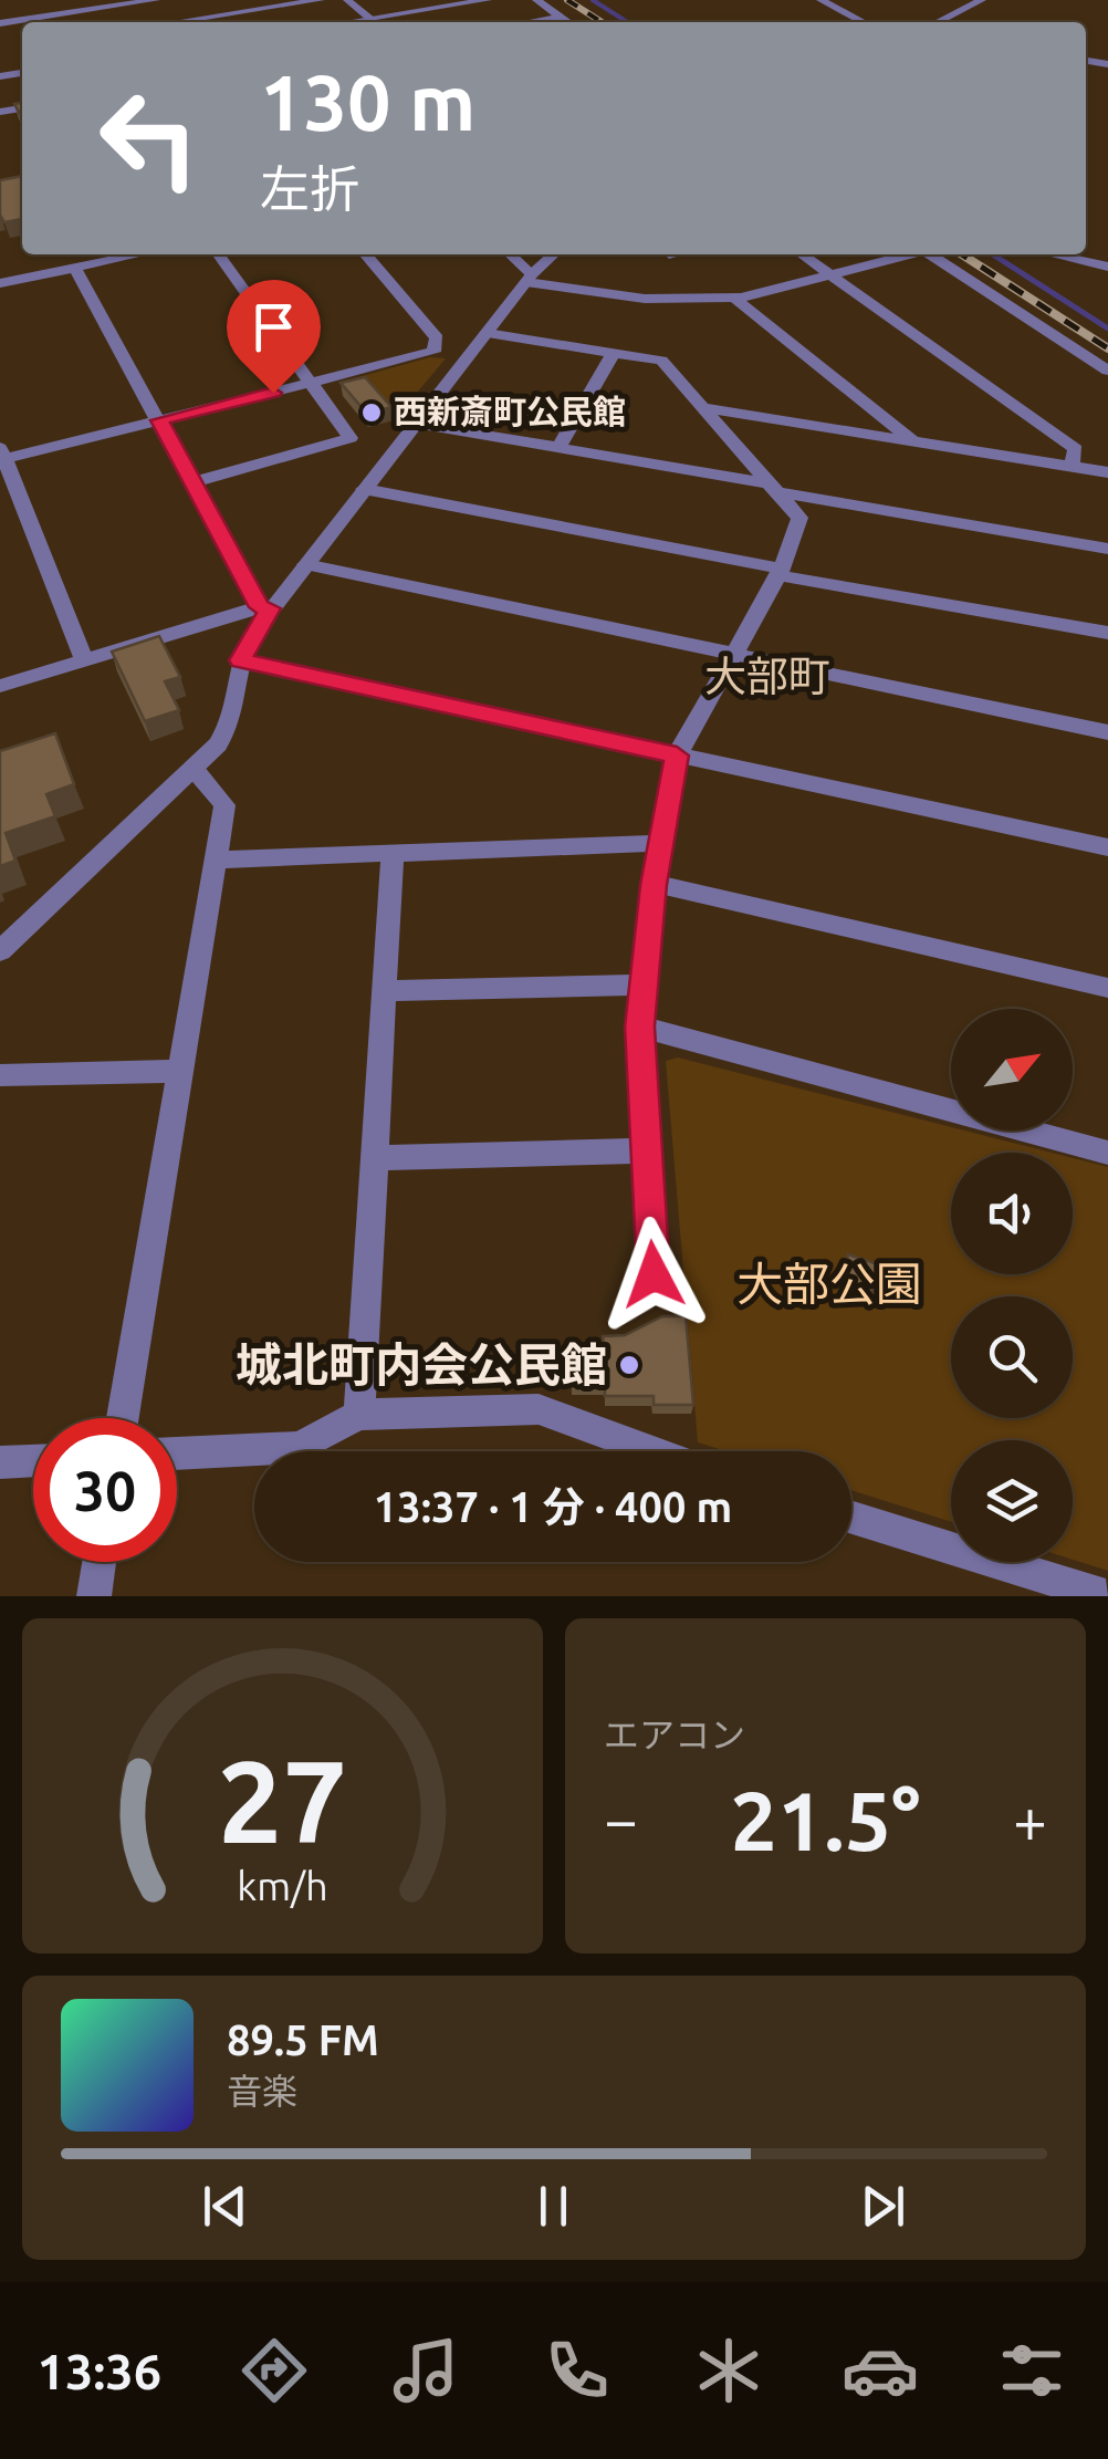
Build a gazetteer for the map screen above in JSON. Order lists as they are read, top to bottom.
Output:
{
  "districts": ["大部町"],
  "parks": ["大部公園"],
  "places": ["西新斎町公民館", "城北町内会公民館"],
  "north": "top right",
  "page": {
    "turn": ["130 m", "左折"],
    "limit": "30",
    "trip": "13:37 · 1 分 · 400 m",
    "tile": "エアコン",
    "heat": ["−", "21.5°", "+"],
    "song": ["89.5 FM", "音楽"],
    "tabs": "13:36",
    "gauge": ["27", "km/h"]
  }
}
